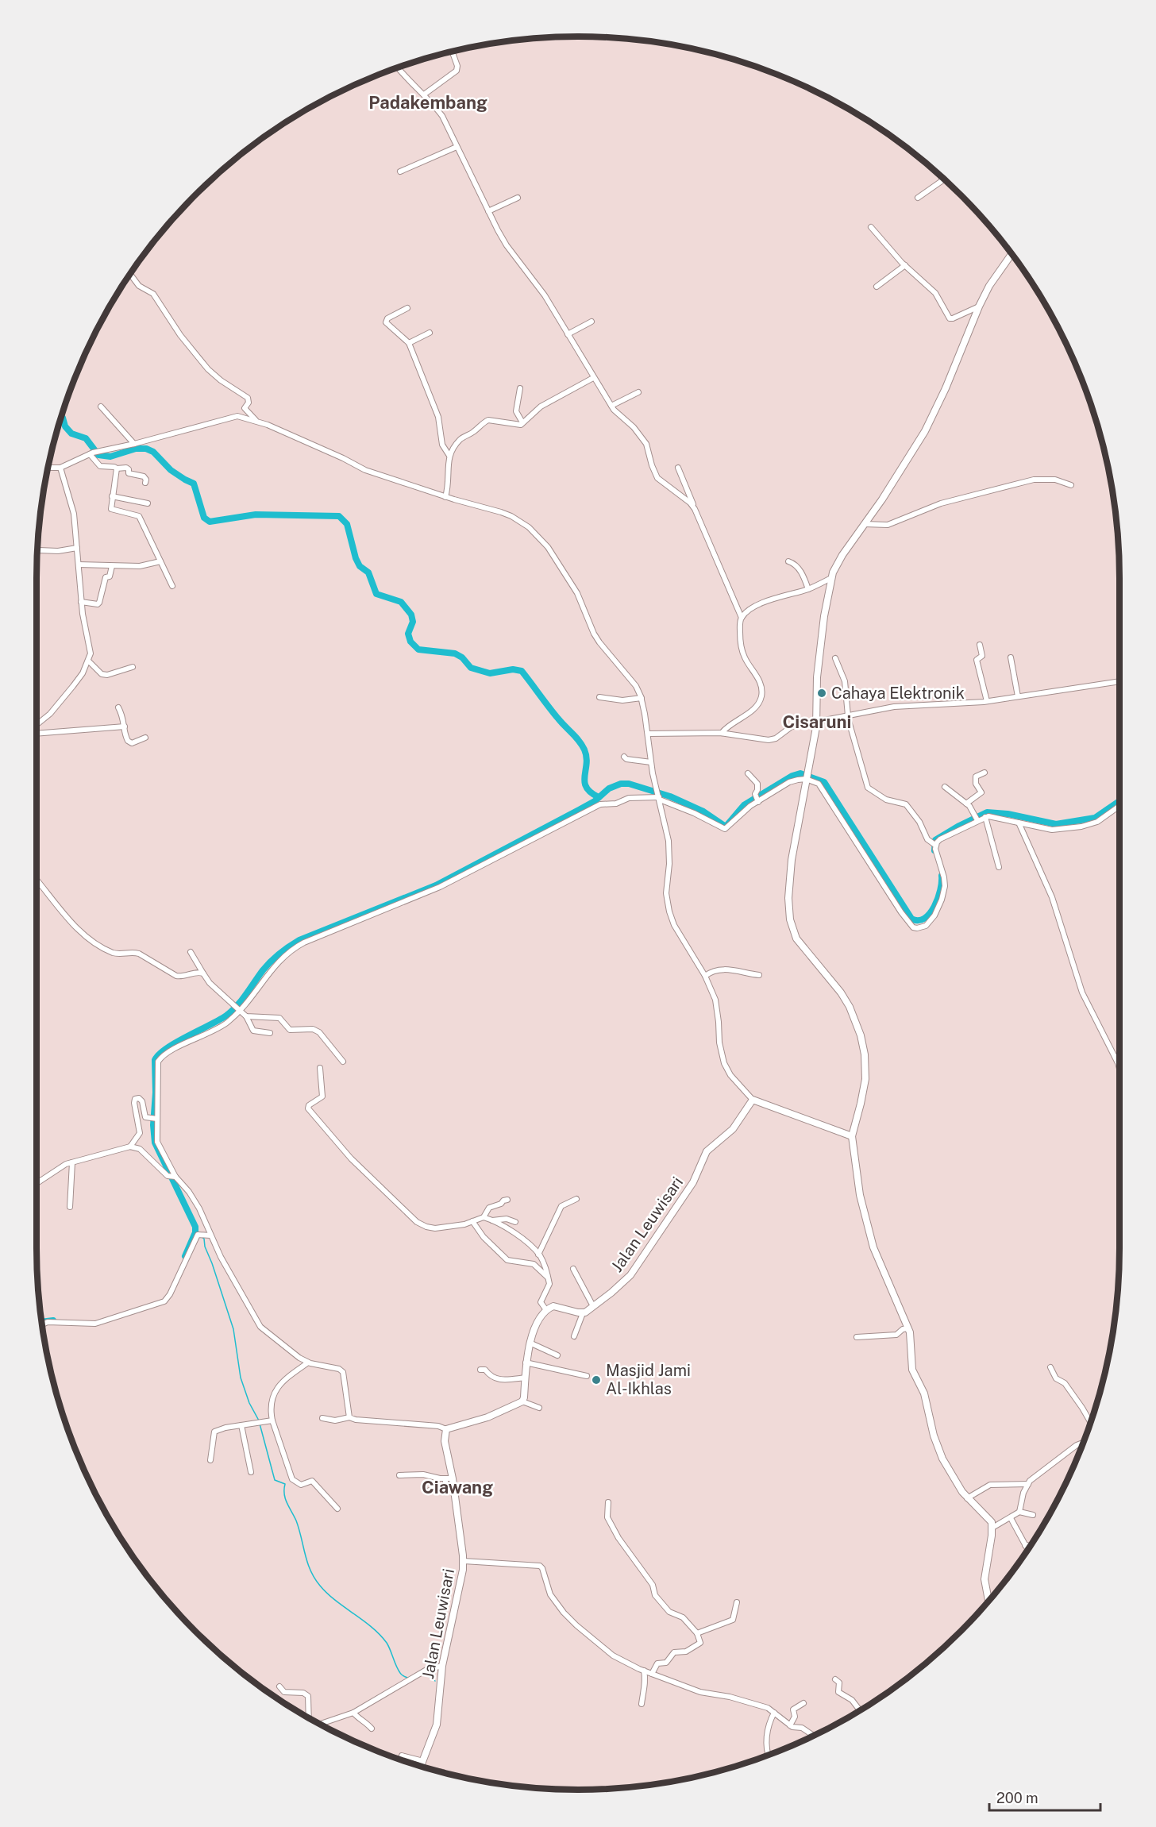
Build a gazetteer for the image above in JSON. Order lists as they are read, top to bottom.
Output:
{
  "streets": {
    "main road": ["Jalan Leuwisari"]
  },
  "districts": ["Padakembang", "Cisaruni", "Ciawang"],
  "places": ["Cahaya Elektronik", "Masjid Jami Al-Ikhlas"],
  "scale_bar": "200 m"
}
